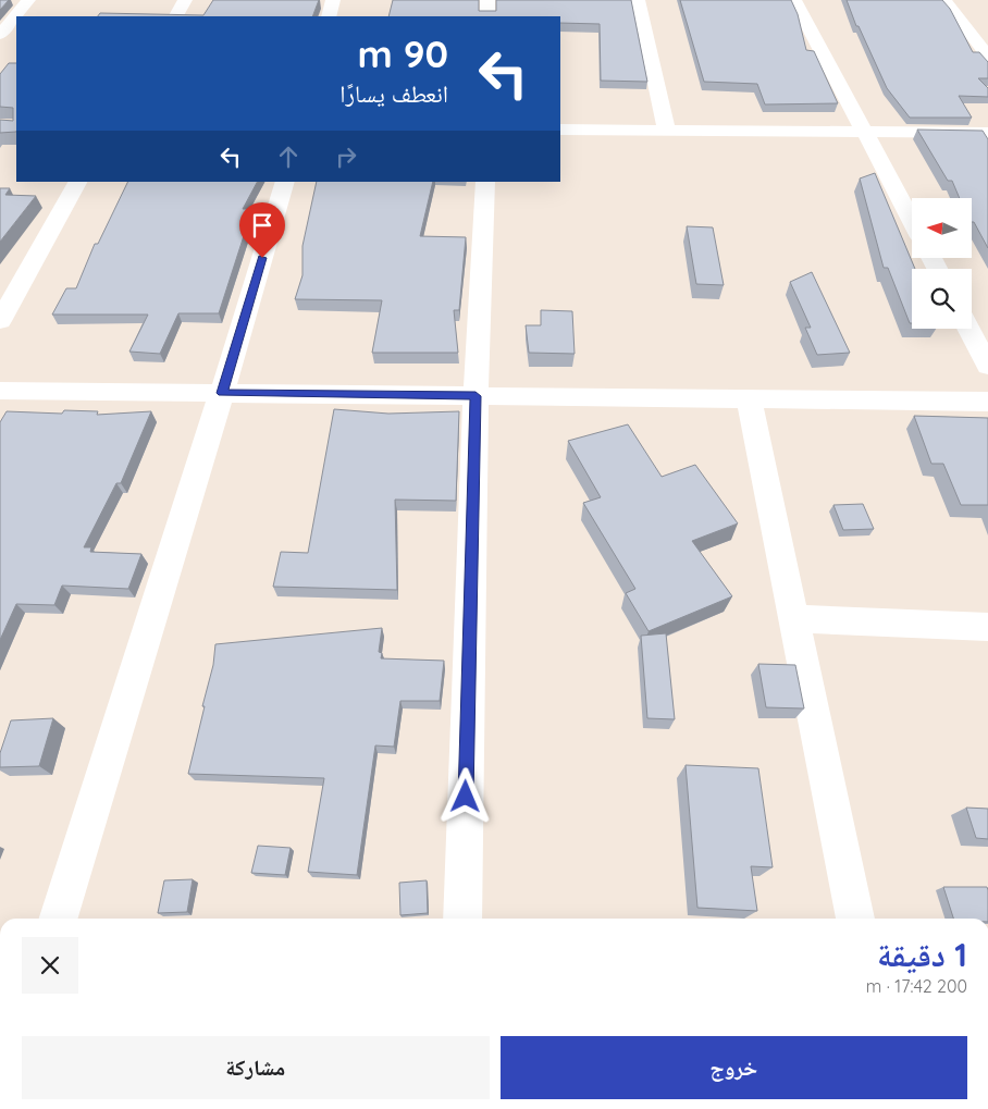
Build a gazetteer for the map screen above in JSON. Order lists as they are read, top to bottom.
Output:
{
  "north": "left",
  "page": {
    "turn": ["90 m", "انعطف يسارًا"],
    "heading": ["1 دقيقة", "200 m · 17:42"],
    "buttons": ["خروج", "مشاركة"]
  }
}
